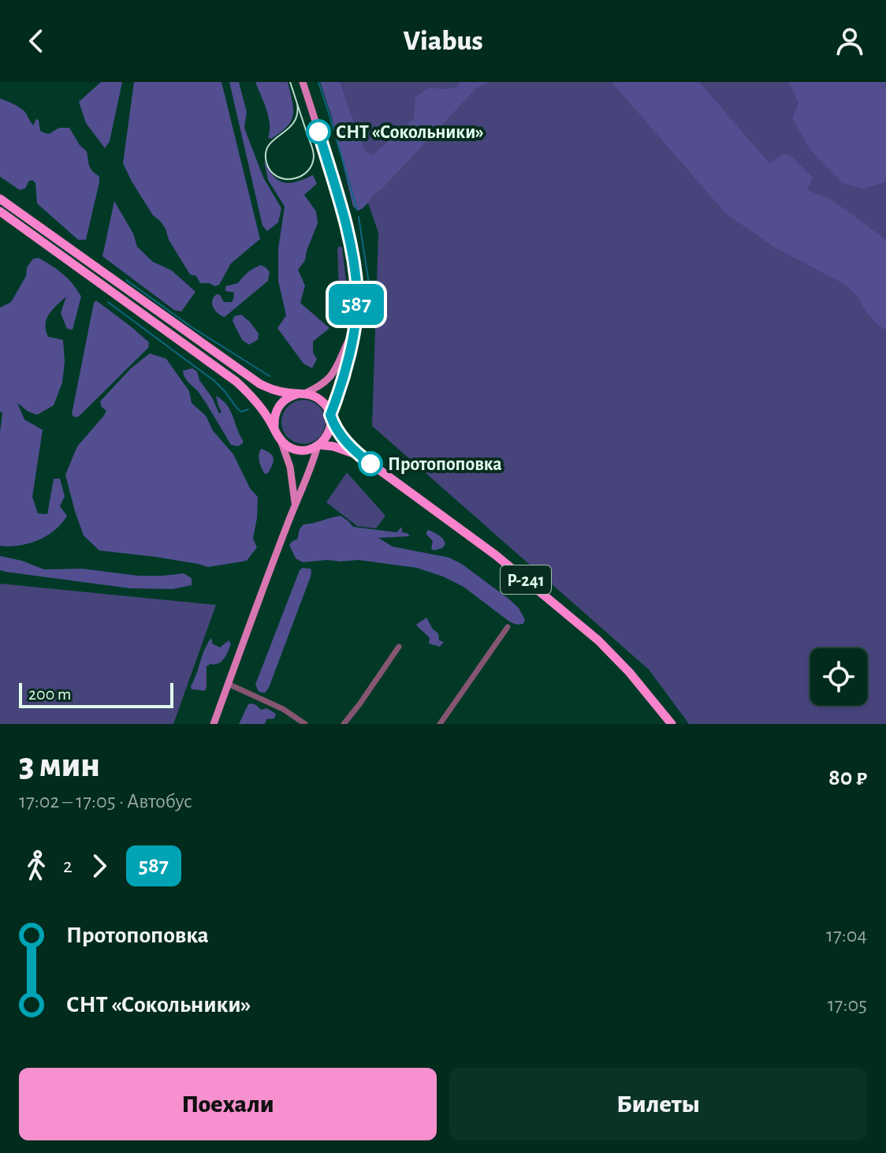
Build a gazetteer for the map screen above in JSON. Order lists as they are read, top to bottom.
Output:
{
  "streets": {
    "highway": ["Р-241"]
  },
  "places": ["СНТ «Сокольники»", "Протопоповка"],
  "lines": ["bus line 587"],
  "scale_bar": "200 m",
  "page": {
    "header": "Viabus",
    "on_map": "587",
    "scale": "200 m",
    "heading": ["3 мин", "17:02 – 17:05 · Автобус", "80 ₽"],
    "legs": ["2", "587"],
    "list": [
      {
        "name": "Протопоповка",
        "value": "17:04"
      },
      {
        "name": "СНТ «Сокольники»",
        "value": "17:05"
      }
    ],
    "buttons": ["Поехали", "Билеты"]
  }
}
